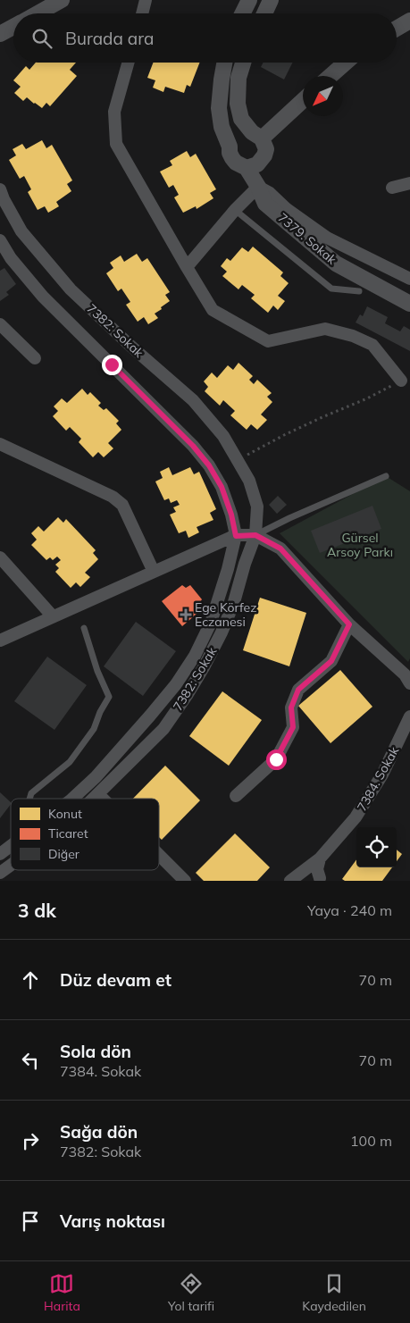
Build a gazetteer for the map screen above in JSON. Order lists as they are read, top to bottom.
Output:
{
  "streets": {
    "street": ["7379. Sokak", "7382: Sokak", "7384. Sokak"]
  },
  "parks": ["Gürsel Arsoy Parkı"],
  "places": {
    "health": ["Ege Körfez Eczanesi"]
  },
  "legend": ["Konut", "Ticaret", "Diğer"],
  "north": "bottom left",
  "page": {
    "search": "Burada ara",
    "heading": ["3 dk", "Yaya · 240 m"],
    "list": [
      ["Düz devam et", "70 m"],
      ["Sola dön", "7384. Sokak", "70 m"],
      ["Sağa dön", "7382: Sokak", "100 m"],
      "Varış noktası"
    ],
    "nav": ["Harita", "Yol tarifi", "Kaydedilen"]
  }
}
